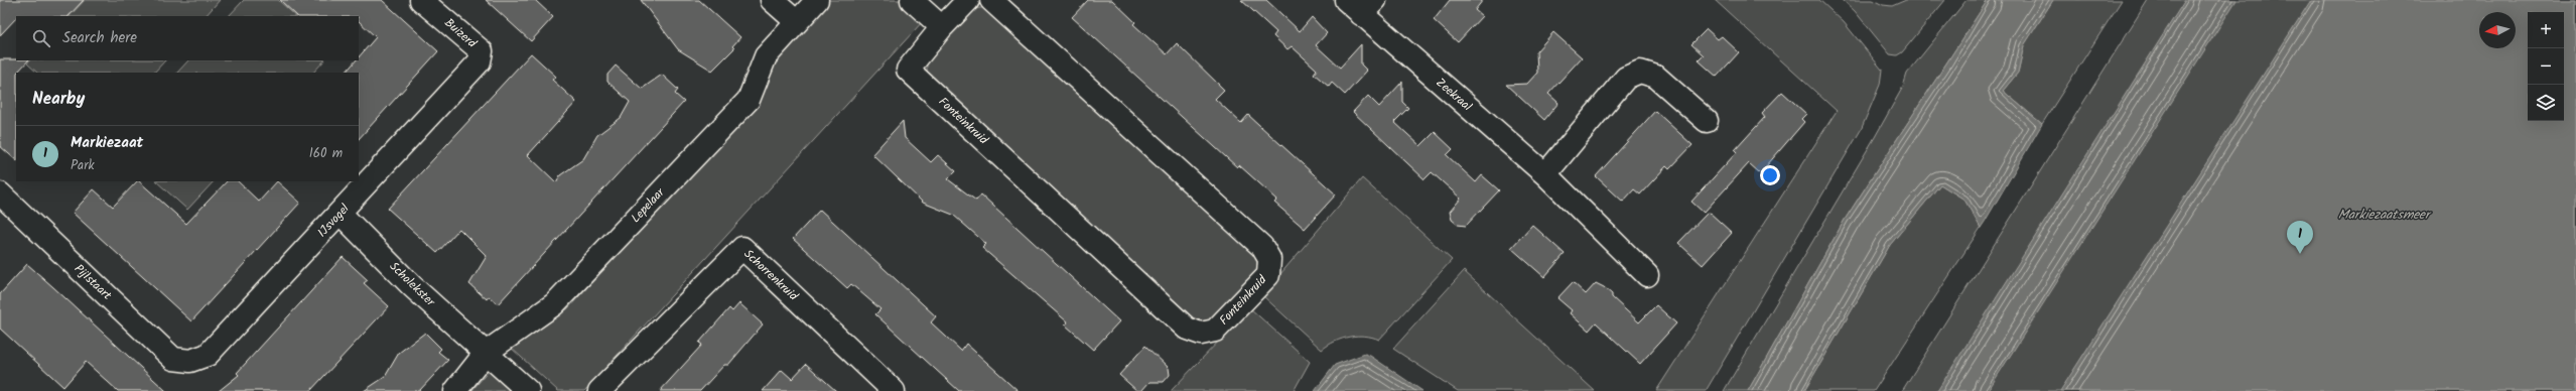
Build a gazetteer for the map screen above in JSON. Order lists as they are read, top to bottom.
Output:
{
  "streets": {
    "street": [
      "Buizerd",
      "Zeekraal",
      "Fonteinkruid",
      "Lepelaar",
      "IJsvogel",
      "Schorrenkruid",
      "Pijlstaart",
      "Scholekster"
    ]
  },
  "crossings": [
    ["Buizerd", "IJsvogel"],
    ["Lepelaar", "Scholekster"],
    ["IJsvogel", "Pijlstaart"],
    ["IJsvogel", "Scholekster"]
  ],
  "water": ["Markiezaatsmeer"],
  "north": "left",
  "page": {
    "map_buttons": ["+", "−"],
    "search": "Search here",
    "heading": "Nearby",
    "list": [
      {
        "mark": "1",
        "name": "Markiezaat",
        "note": "Park",
        "value": "160 m"
      }
    ],
    "pins": "1"
  }
}
